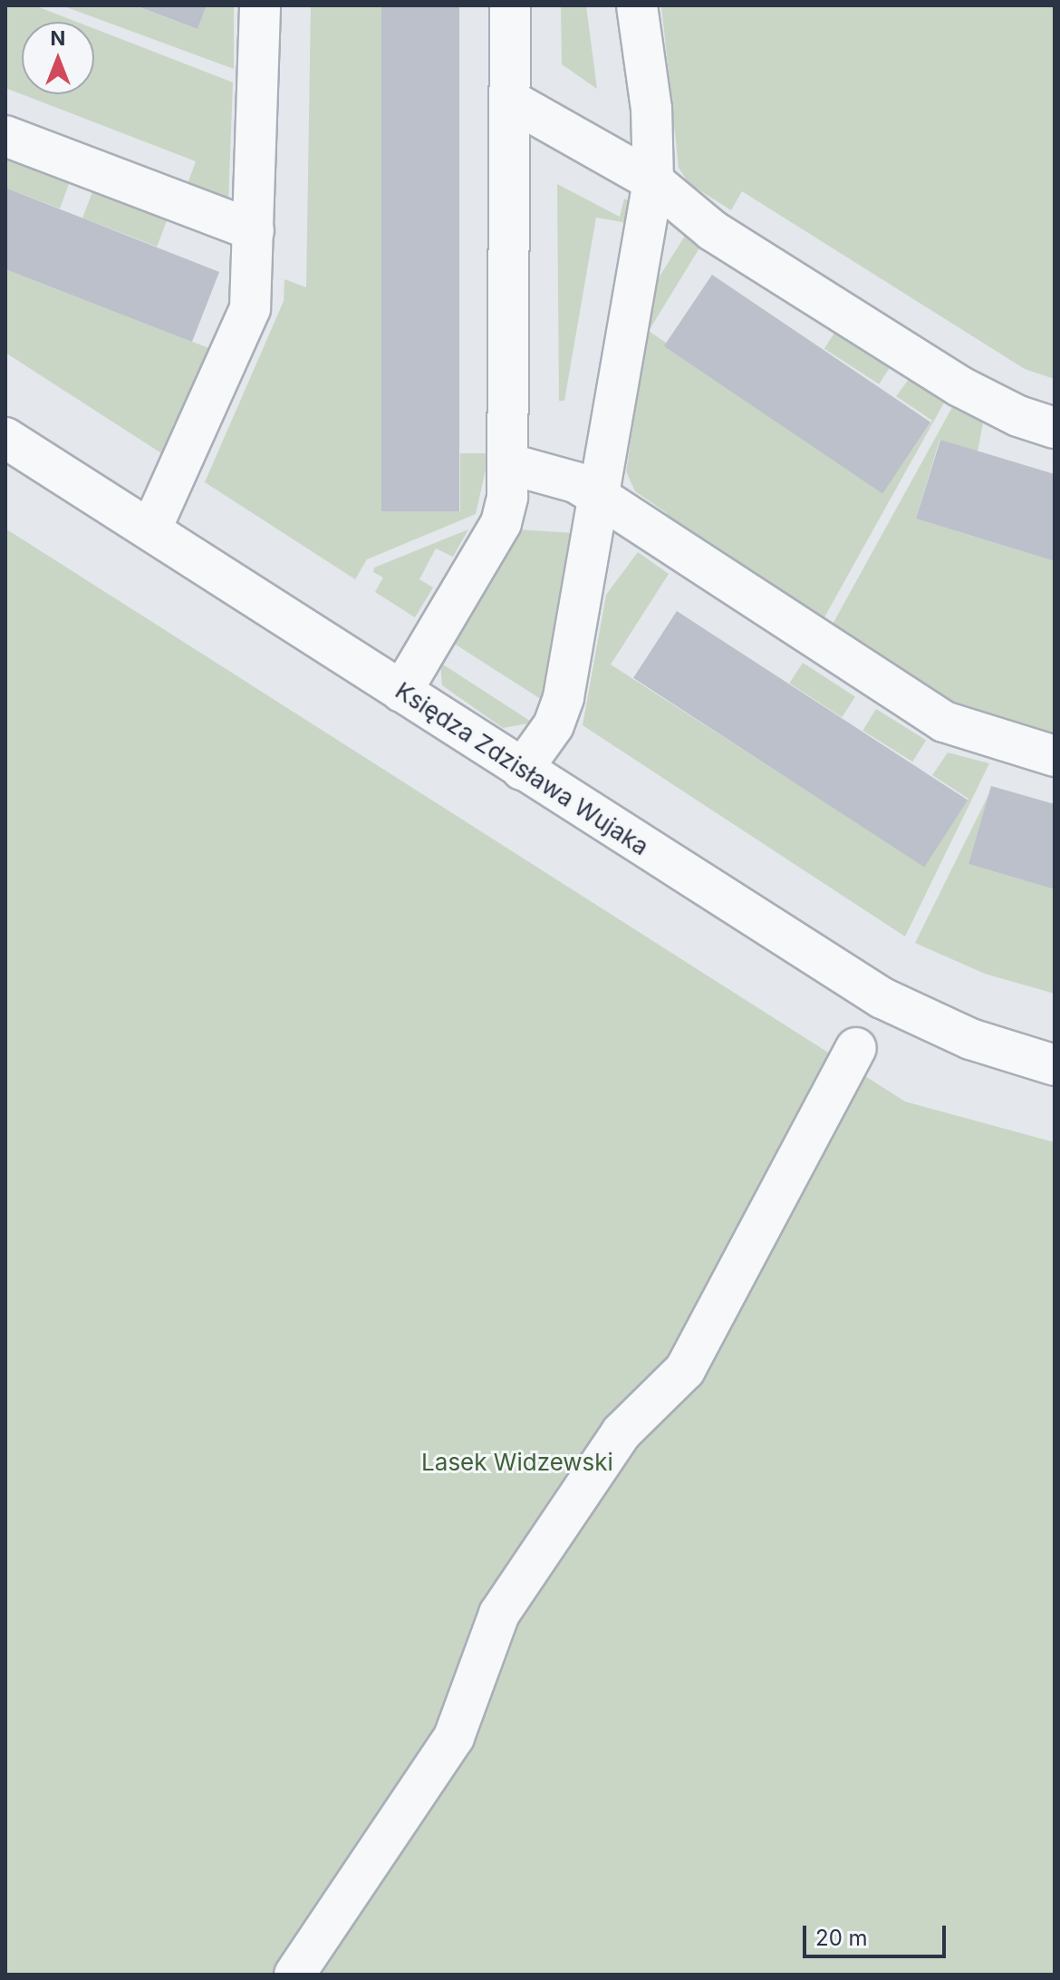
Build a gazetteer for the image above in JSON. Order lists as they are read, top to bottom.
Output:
{
  "streets": {
    "street": ["Księdza Zdzisława Wujaka"]
  },
  "parks": ["Lasek Widzewski"],
  "scale_bar": "20 m",
  "north": "top"
}
